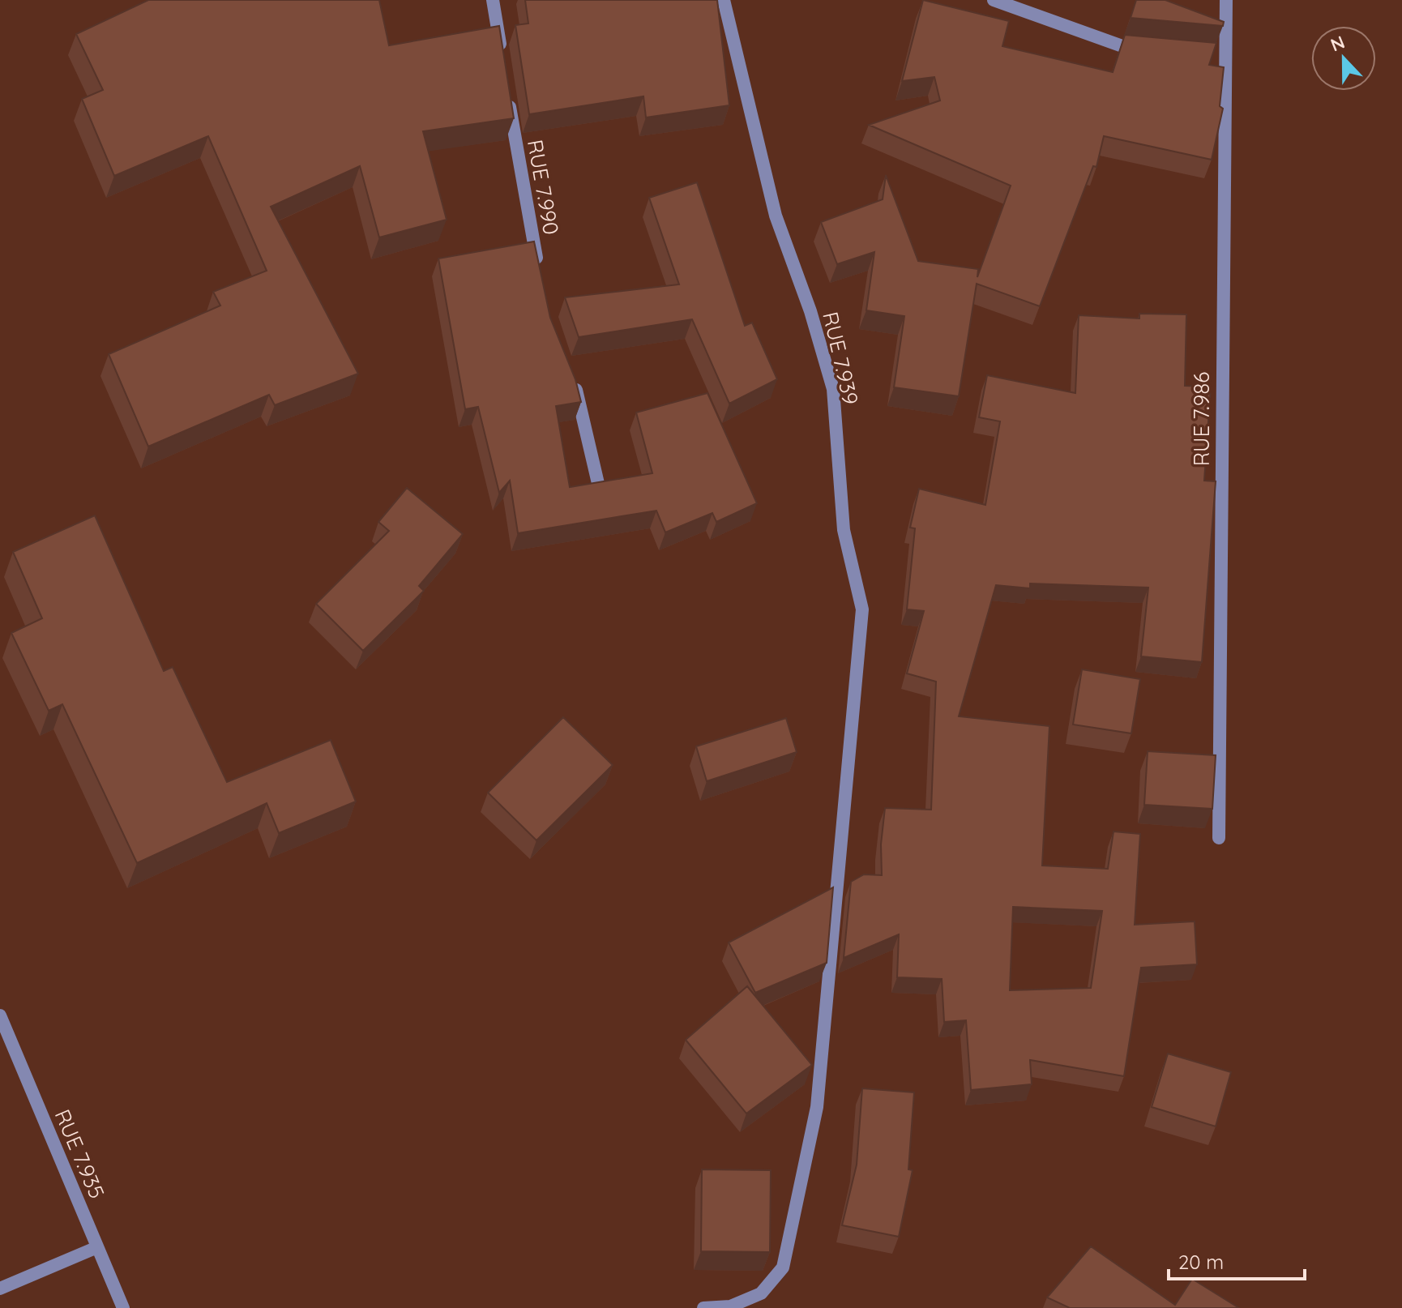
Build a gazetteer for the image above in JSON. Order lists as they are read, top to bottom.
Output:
{
  "streets": {
    "street": [
      "RUE 7.990",
      "RUE 7.939",
      "RUE 7.986",
      "RUE 7.935"
    ]
  },
  "scale_bar": "20 m",
  "north": "top"
}
